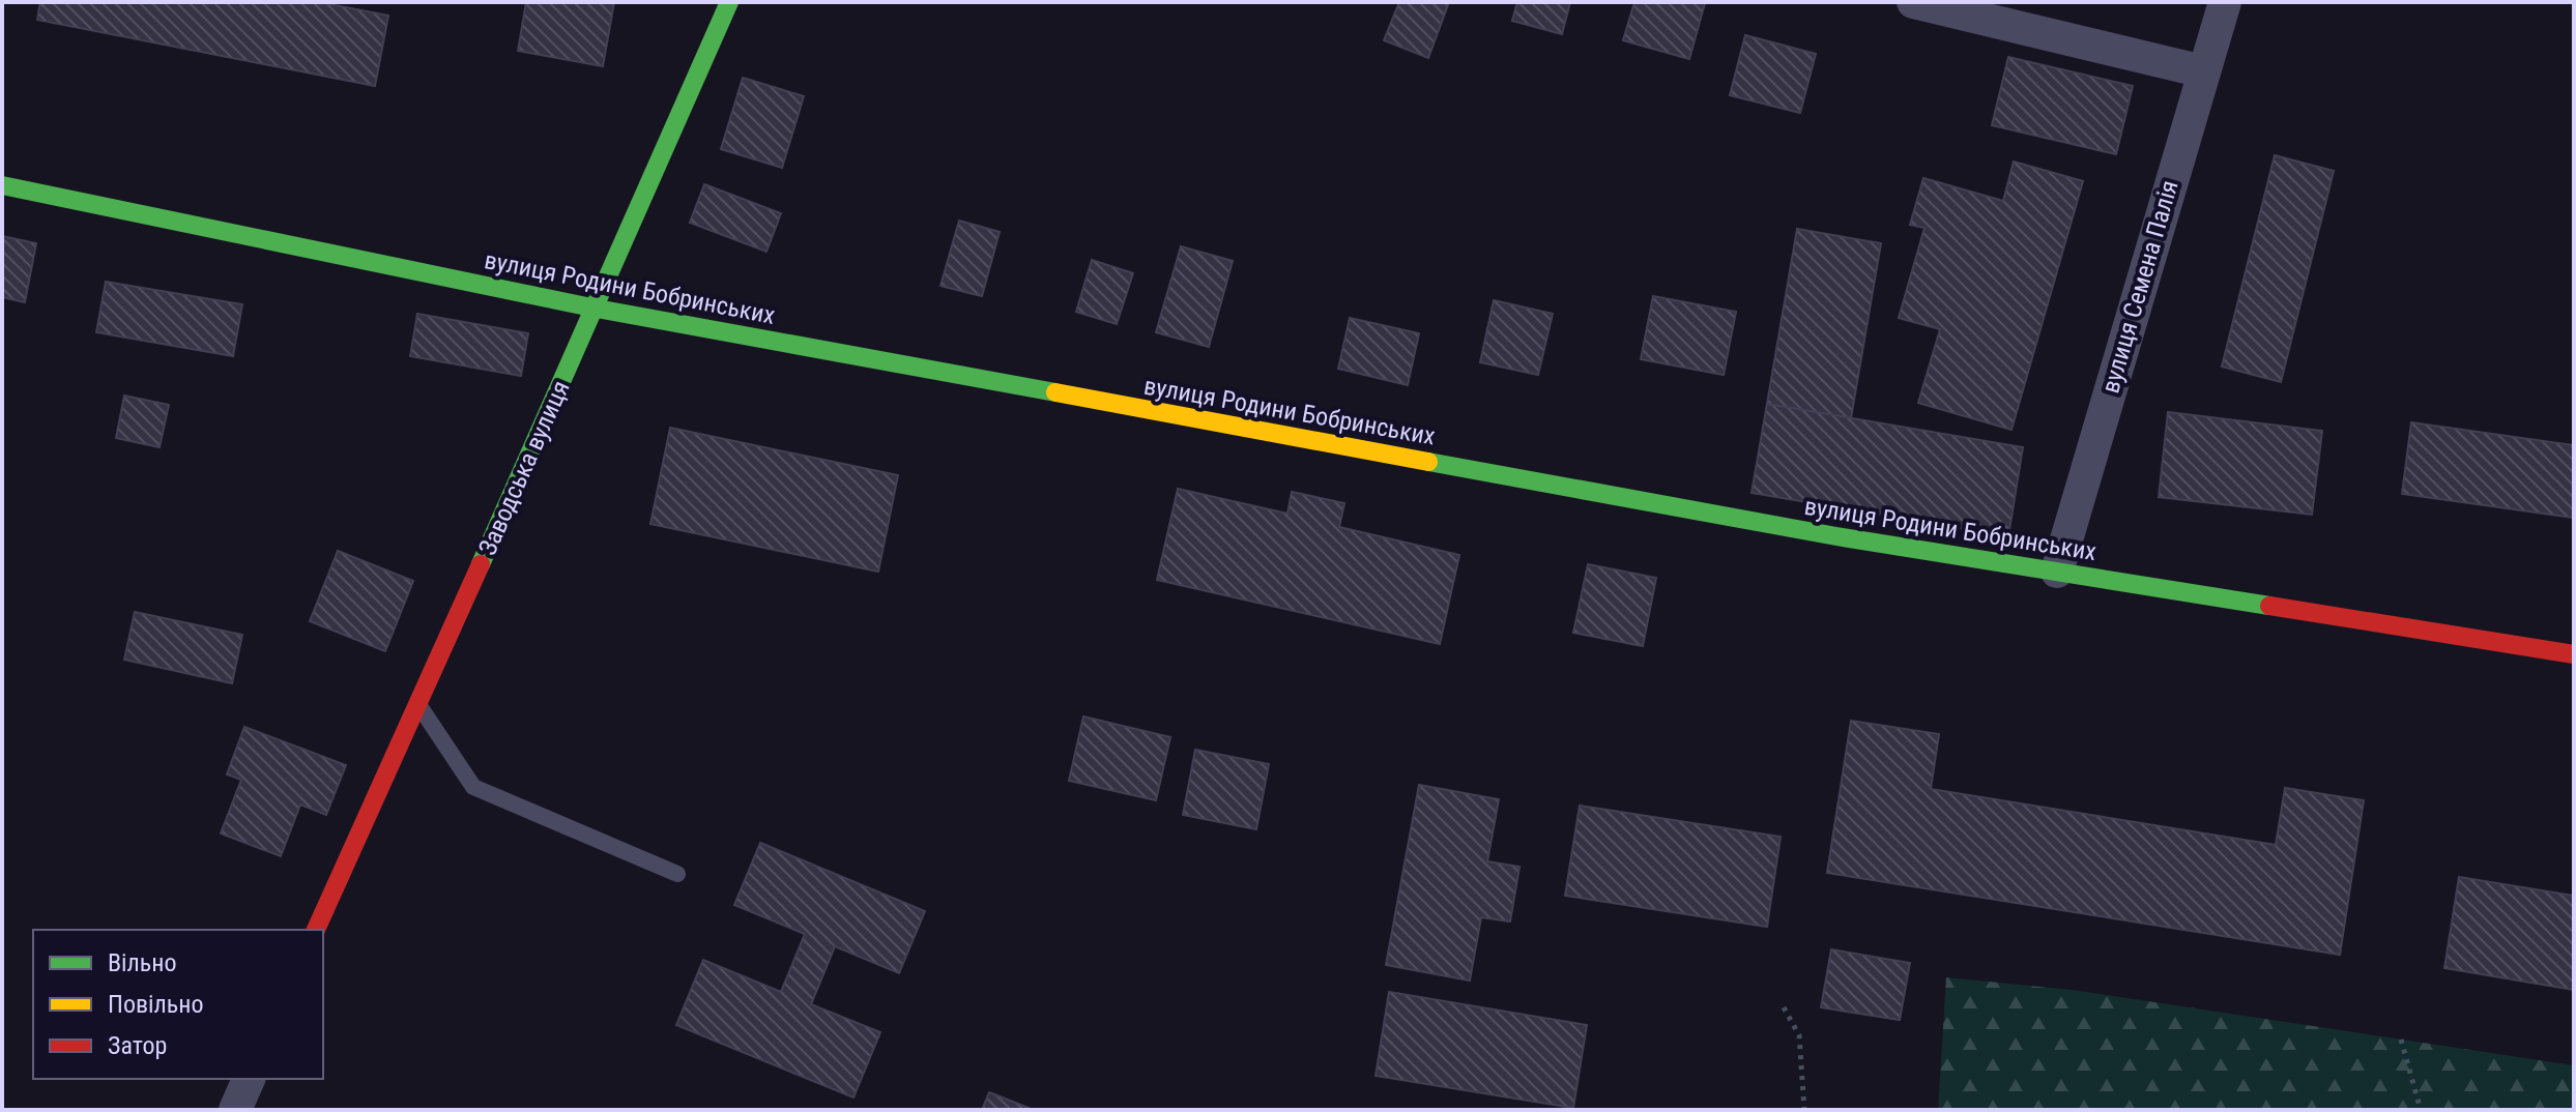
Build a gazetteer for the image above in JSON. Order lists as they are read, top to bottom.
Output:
{
  "streets": {
    "street": ["вулиця Семена Палія", "вулиця Родини Бобринських", "Заводська вулиця"]
  },
  "crossings": [
    ["вулиця Семена Палія", "вулиця Родини Бобринських"],
    ["вулиця Родини Бобринських", "Заводська вулиця"]
  ],
  "legend": ["Вільно", "Повільно", "Затор"]
}
